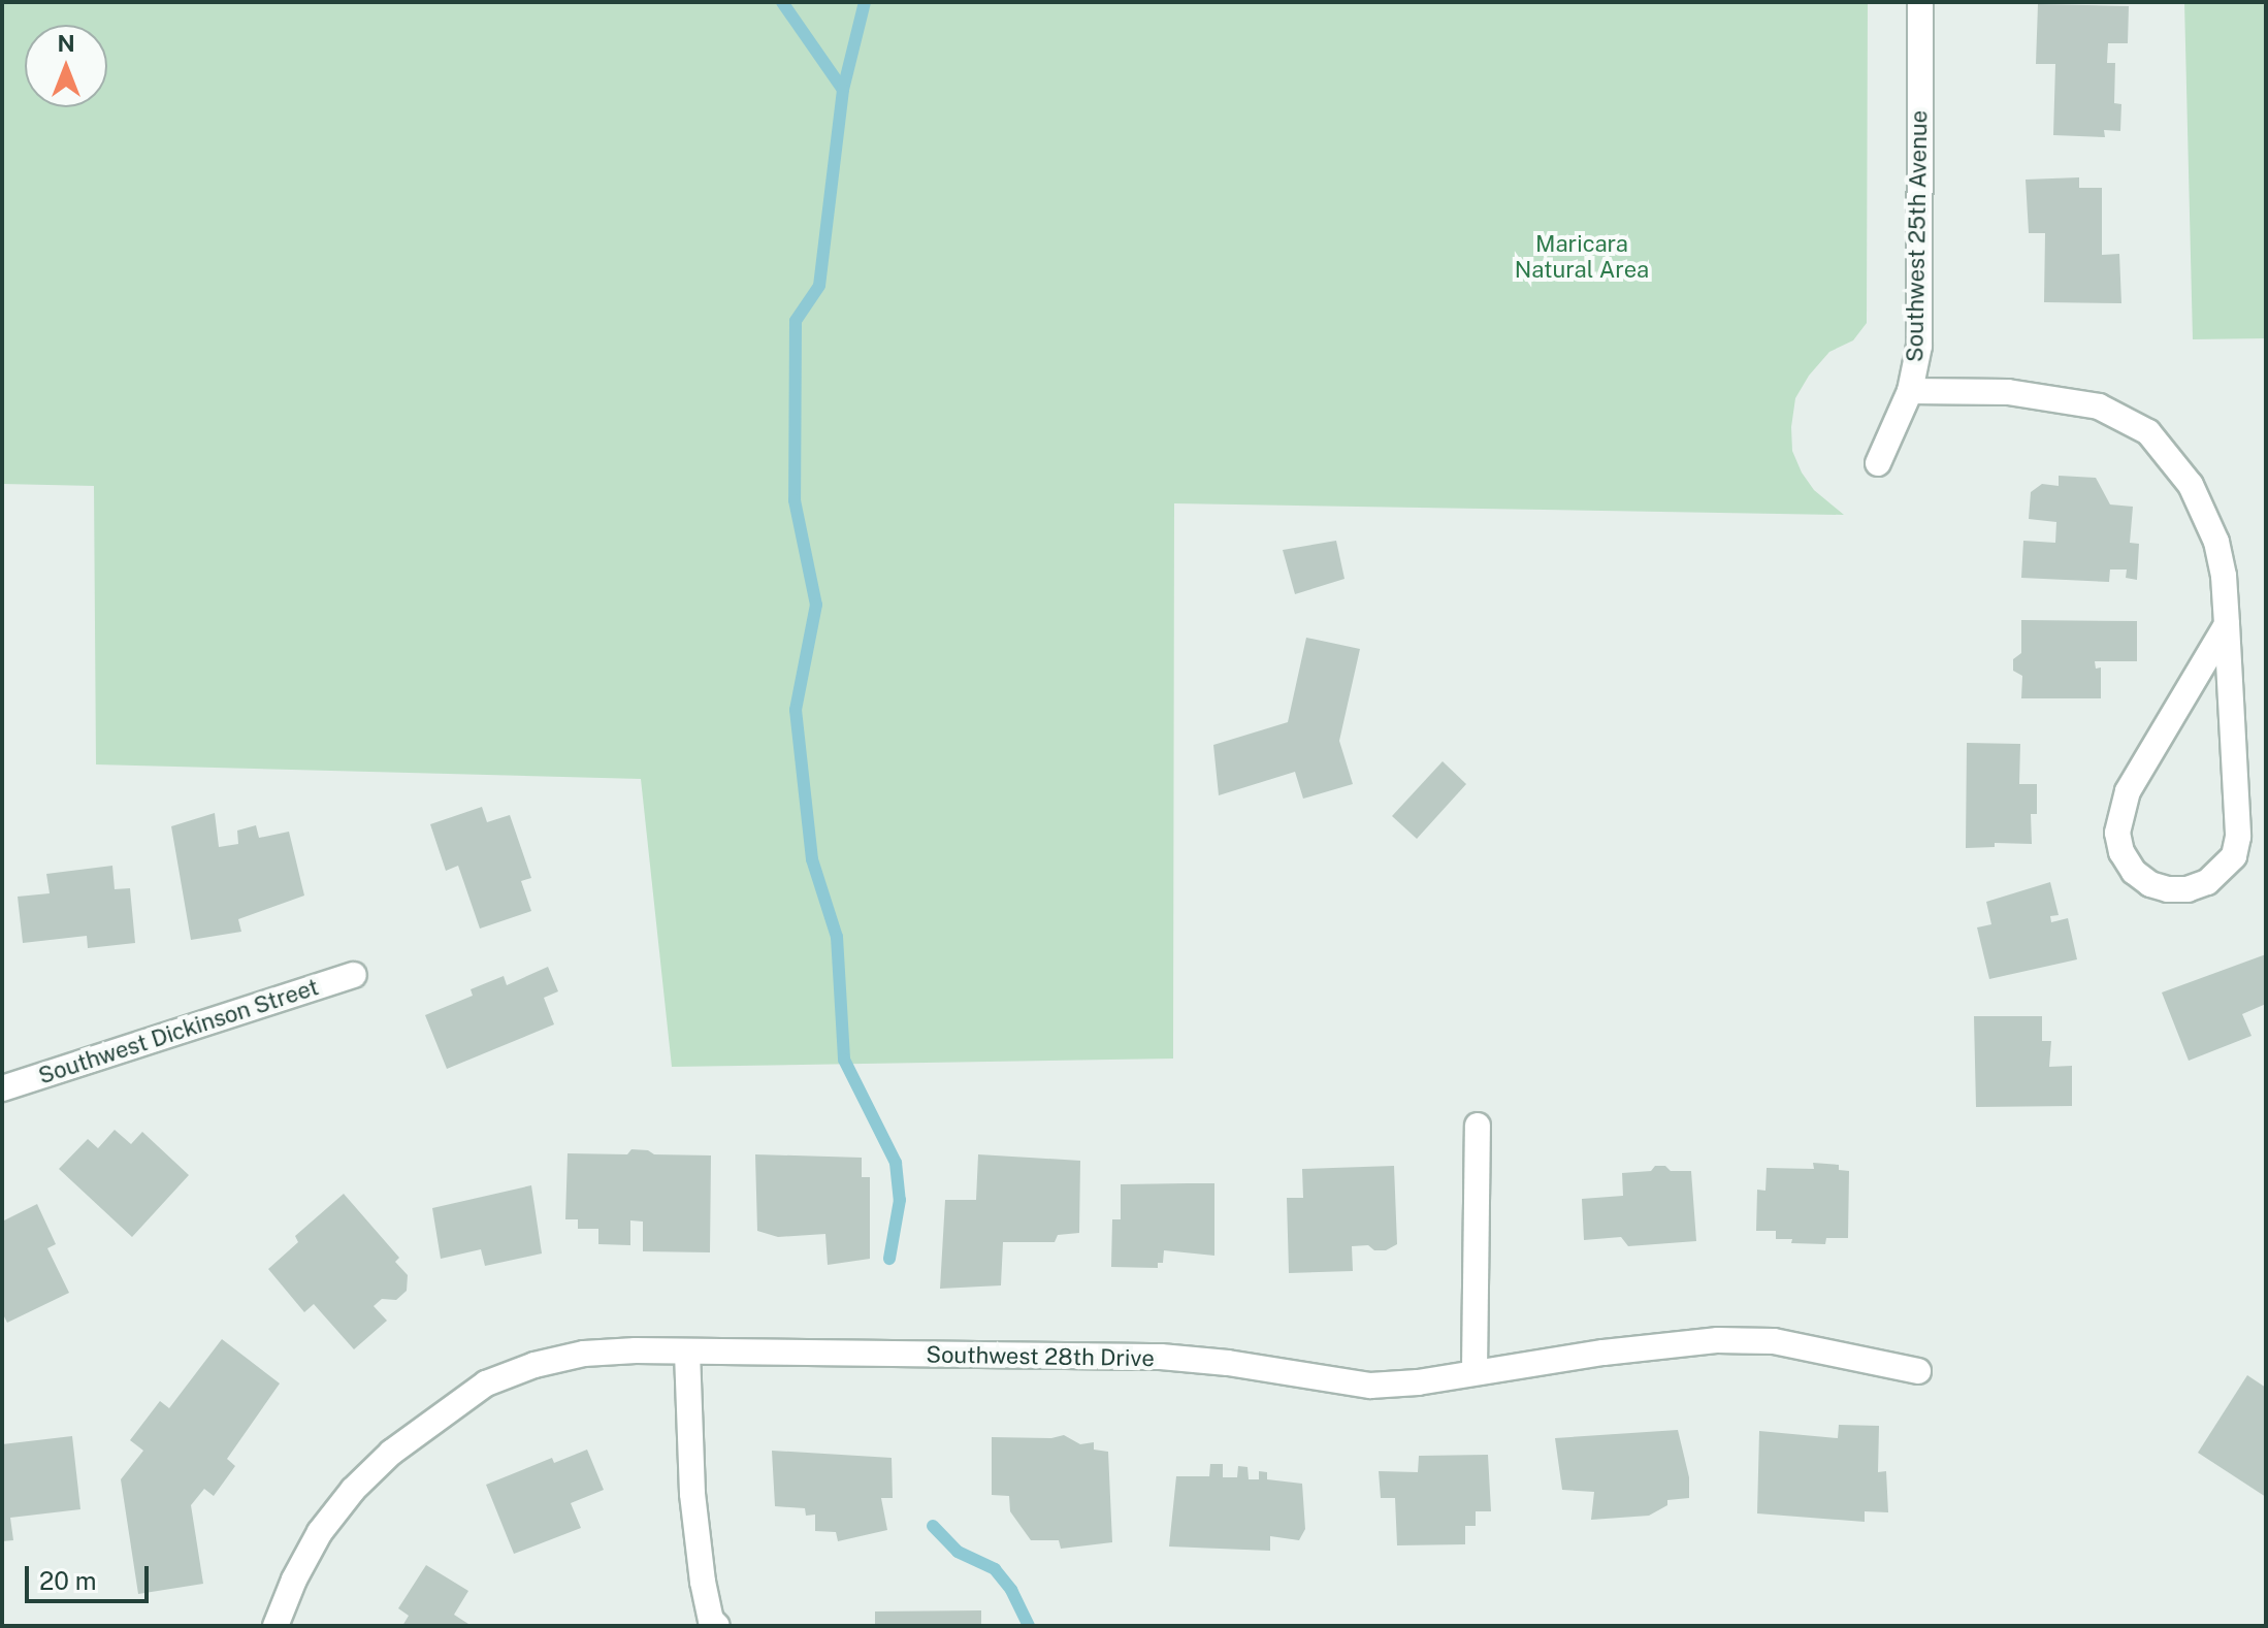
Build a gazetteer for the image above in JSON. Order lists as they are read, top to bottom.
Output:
{
  "streets": {
    "street": ["Southwest 25th Avenue", "Southwest Dickinson Street", "Southwest 28th Drive"]
  },
  "parks": ["Maricara Natural Area"],
  "scale_bar": "20 m",
  "north": "top"
}
